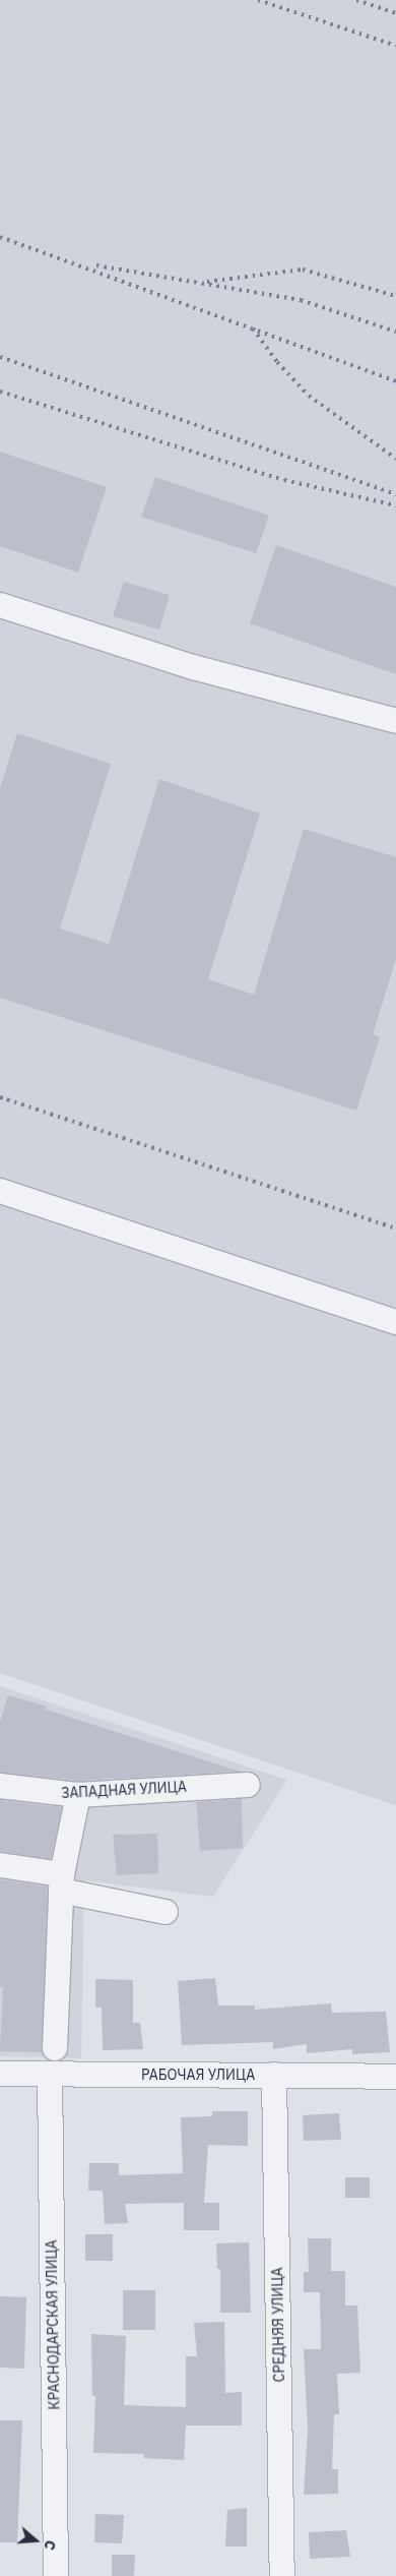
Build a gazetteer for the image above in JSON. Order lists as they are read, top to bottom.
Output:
{
  "streets": {
    "street": [
      "ЗАПАДНАЯ УЛИЦА",
      "РАБОЧАЯ УЛИЦА",
      "КРАСНОДАРСКАЯ УЛИЦА",
      "СРЕДНЯЯ УЛИЦА"
    ]
  },
  "crossings": [
    ["РАБОЧАЯ УЛИЦА", "КРАСНОДАРСКАЯ УЛИЦА"],
    ["РАБОЧАЯ УЛИЦА", "СРЕДНЯЯ УЛИЦА"]
  ],
  "north": "right"
}
